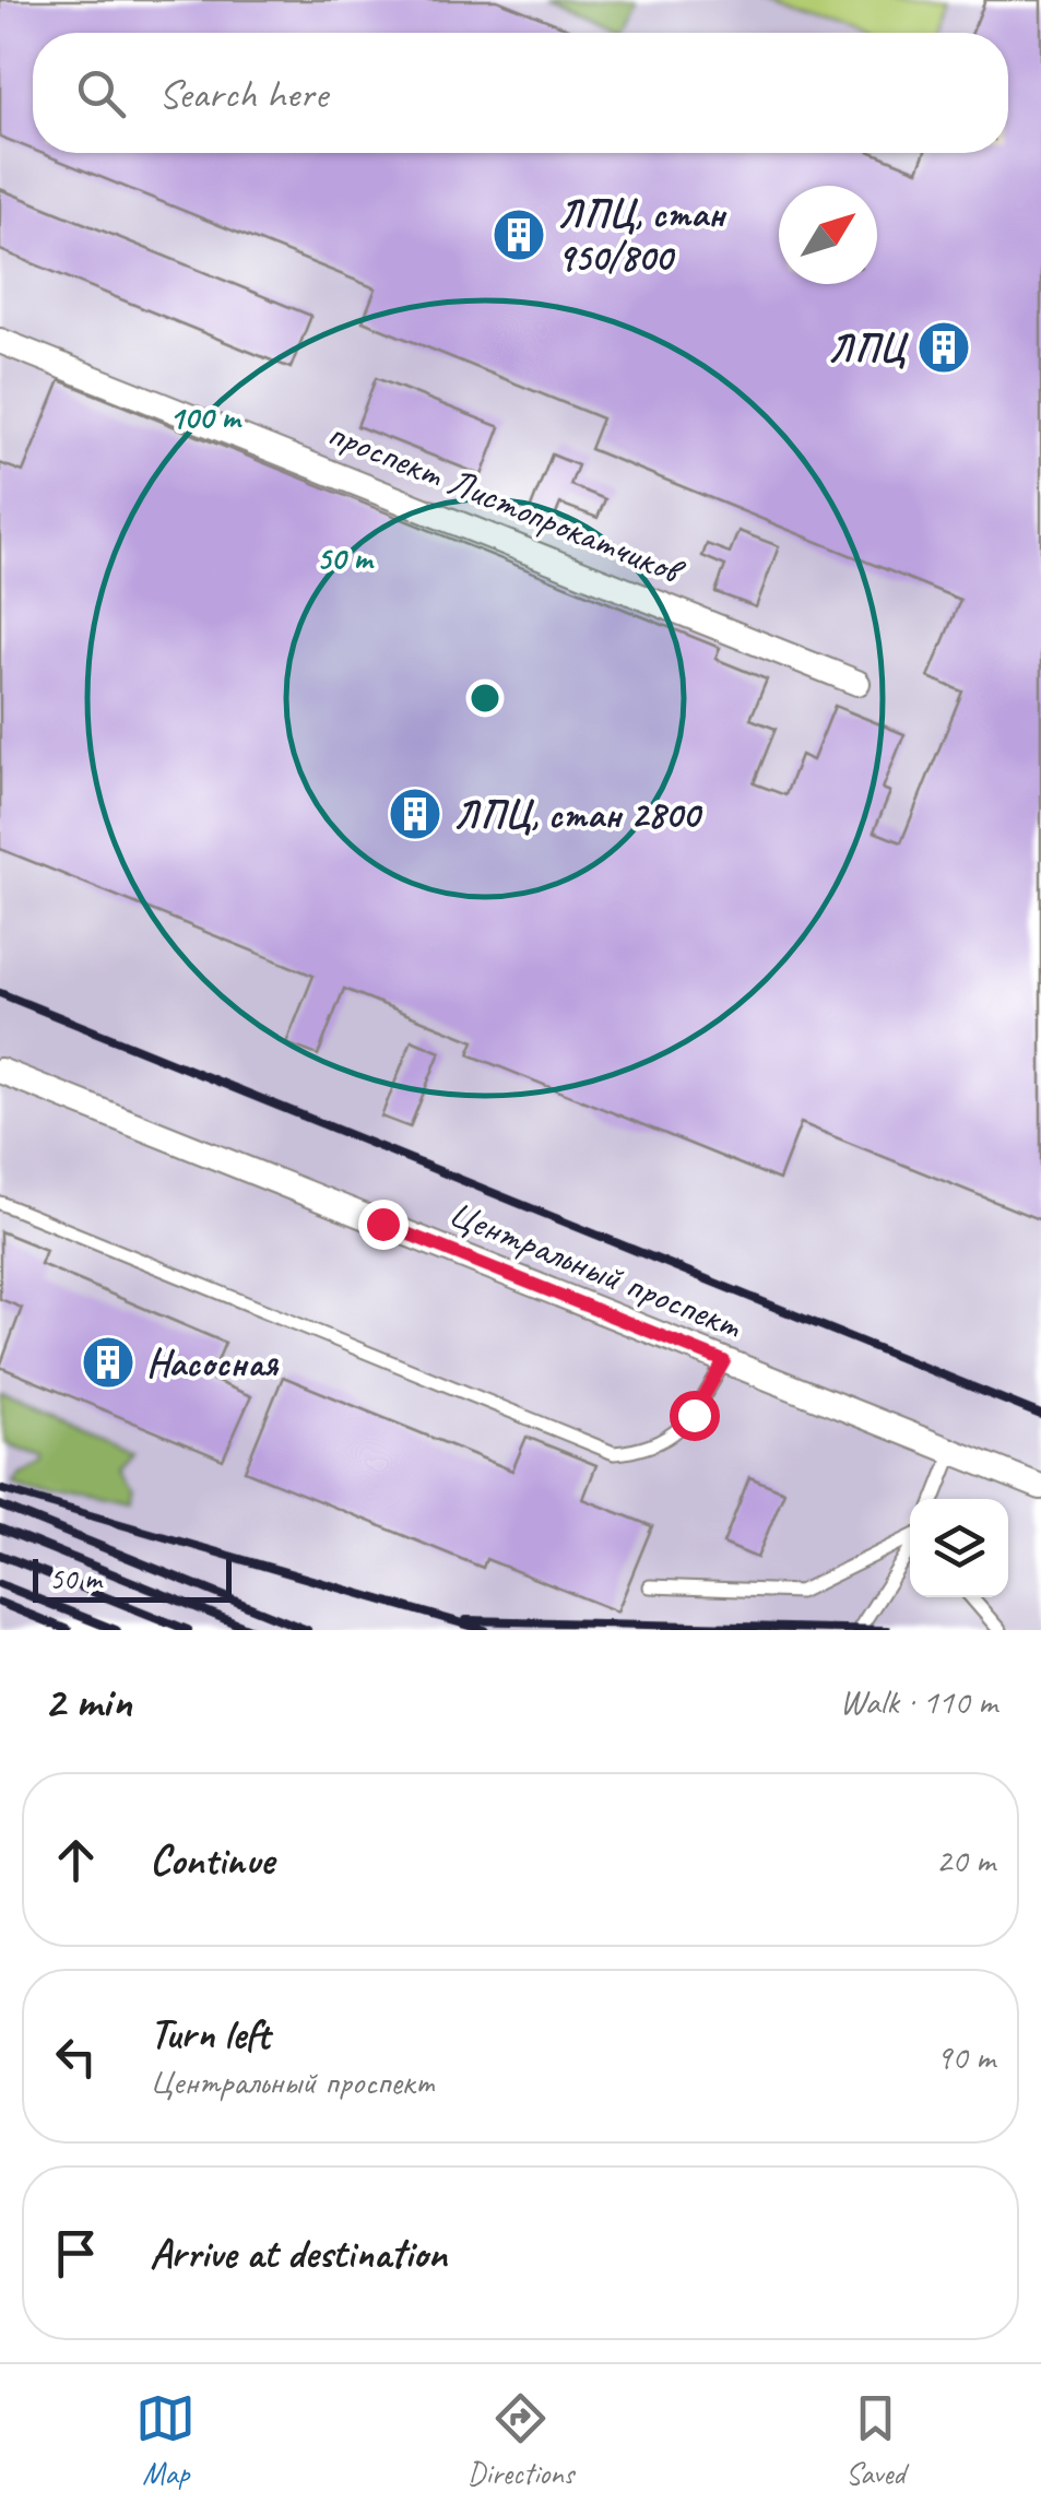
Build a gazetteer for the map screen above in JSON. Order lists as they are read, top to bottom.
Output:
{
  "streets": {
    "street": ["проспект Листопрокатчиков", "Центральный проспект"]
  },
  "places": {
    "building": [
      "ЛПЦ, стан 950/800",
      "ЛПЦ",
      "ЛПЦ, стан 2800",
      "Насосная"
    ]
  },
  "scale_bar": "50 m",
  "north": "top right",
  "page": {
    "search": "Search here",
    "scale": "50 m",
    "heading": ["2 min", "Walk · 110 m"],
    "list": [
      ["Continue", "20 m"],
      ["Turn left", "Центральный проспект", "90 m"],
      "Arrive at destination"
    ],
    "nav": ["Map", "Directions", "Saved"]
  },
  "rings": ["100 m", "50 m"]
}
